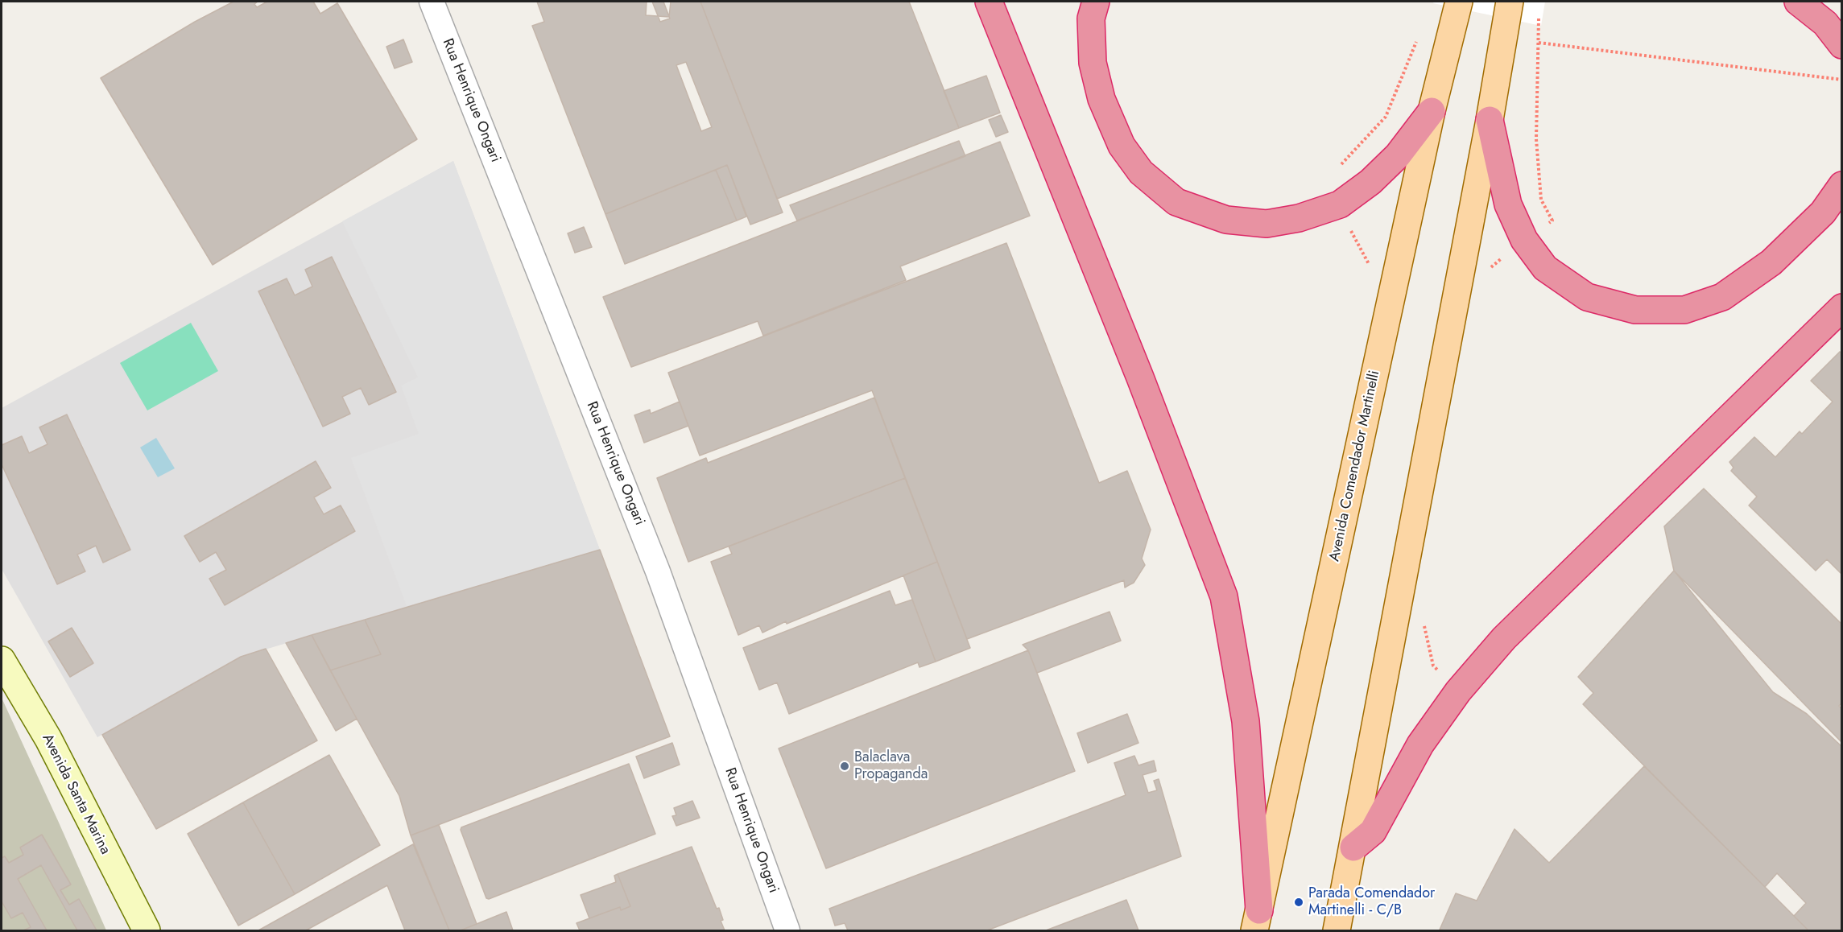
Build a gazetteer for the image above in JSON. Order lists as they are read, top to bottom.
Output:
{
  "streets": {
    "main road": ["Avenida Comendador Martinelli"],
    "street": ["Rua Henrique Ongari", "Avenida Santa Marina"]
  },
  "places": ["Balaclava Propaganda", "Parada Comendador Martinelli - C/B"]
}
